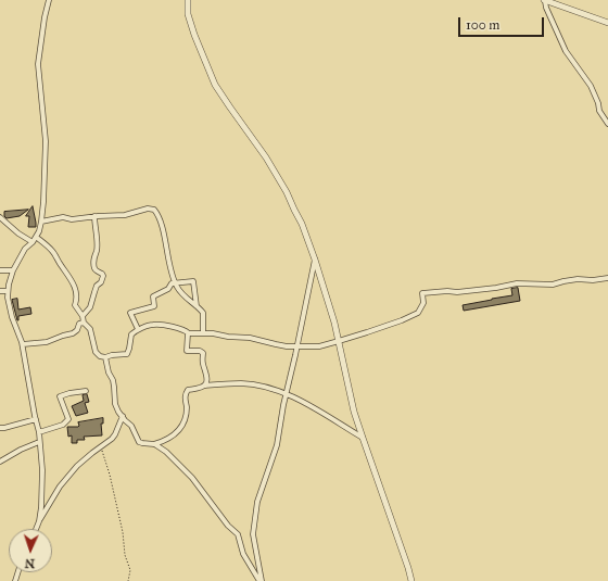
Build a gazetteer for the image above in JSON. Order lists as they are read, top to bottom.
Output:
{
  "scale_bar": "100 m",
  "north": "bottom"
}
